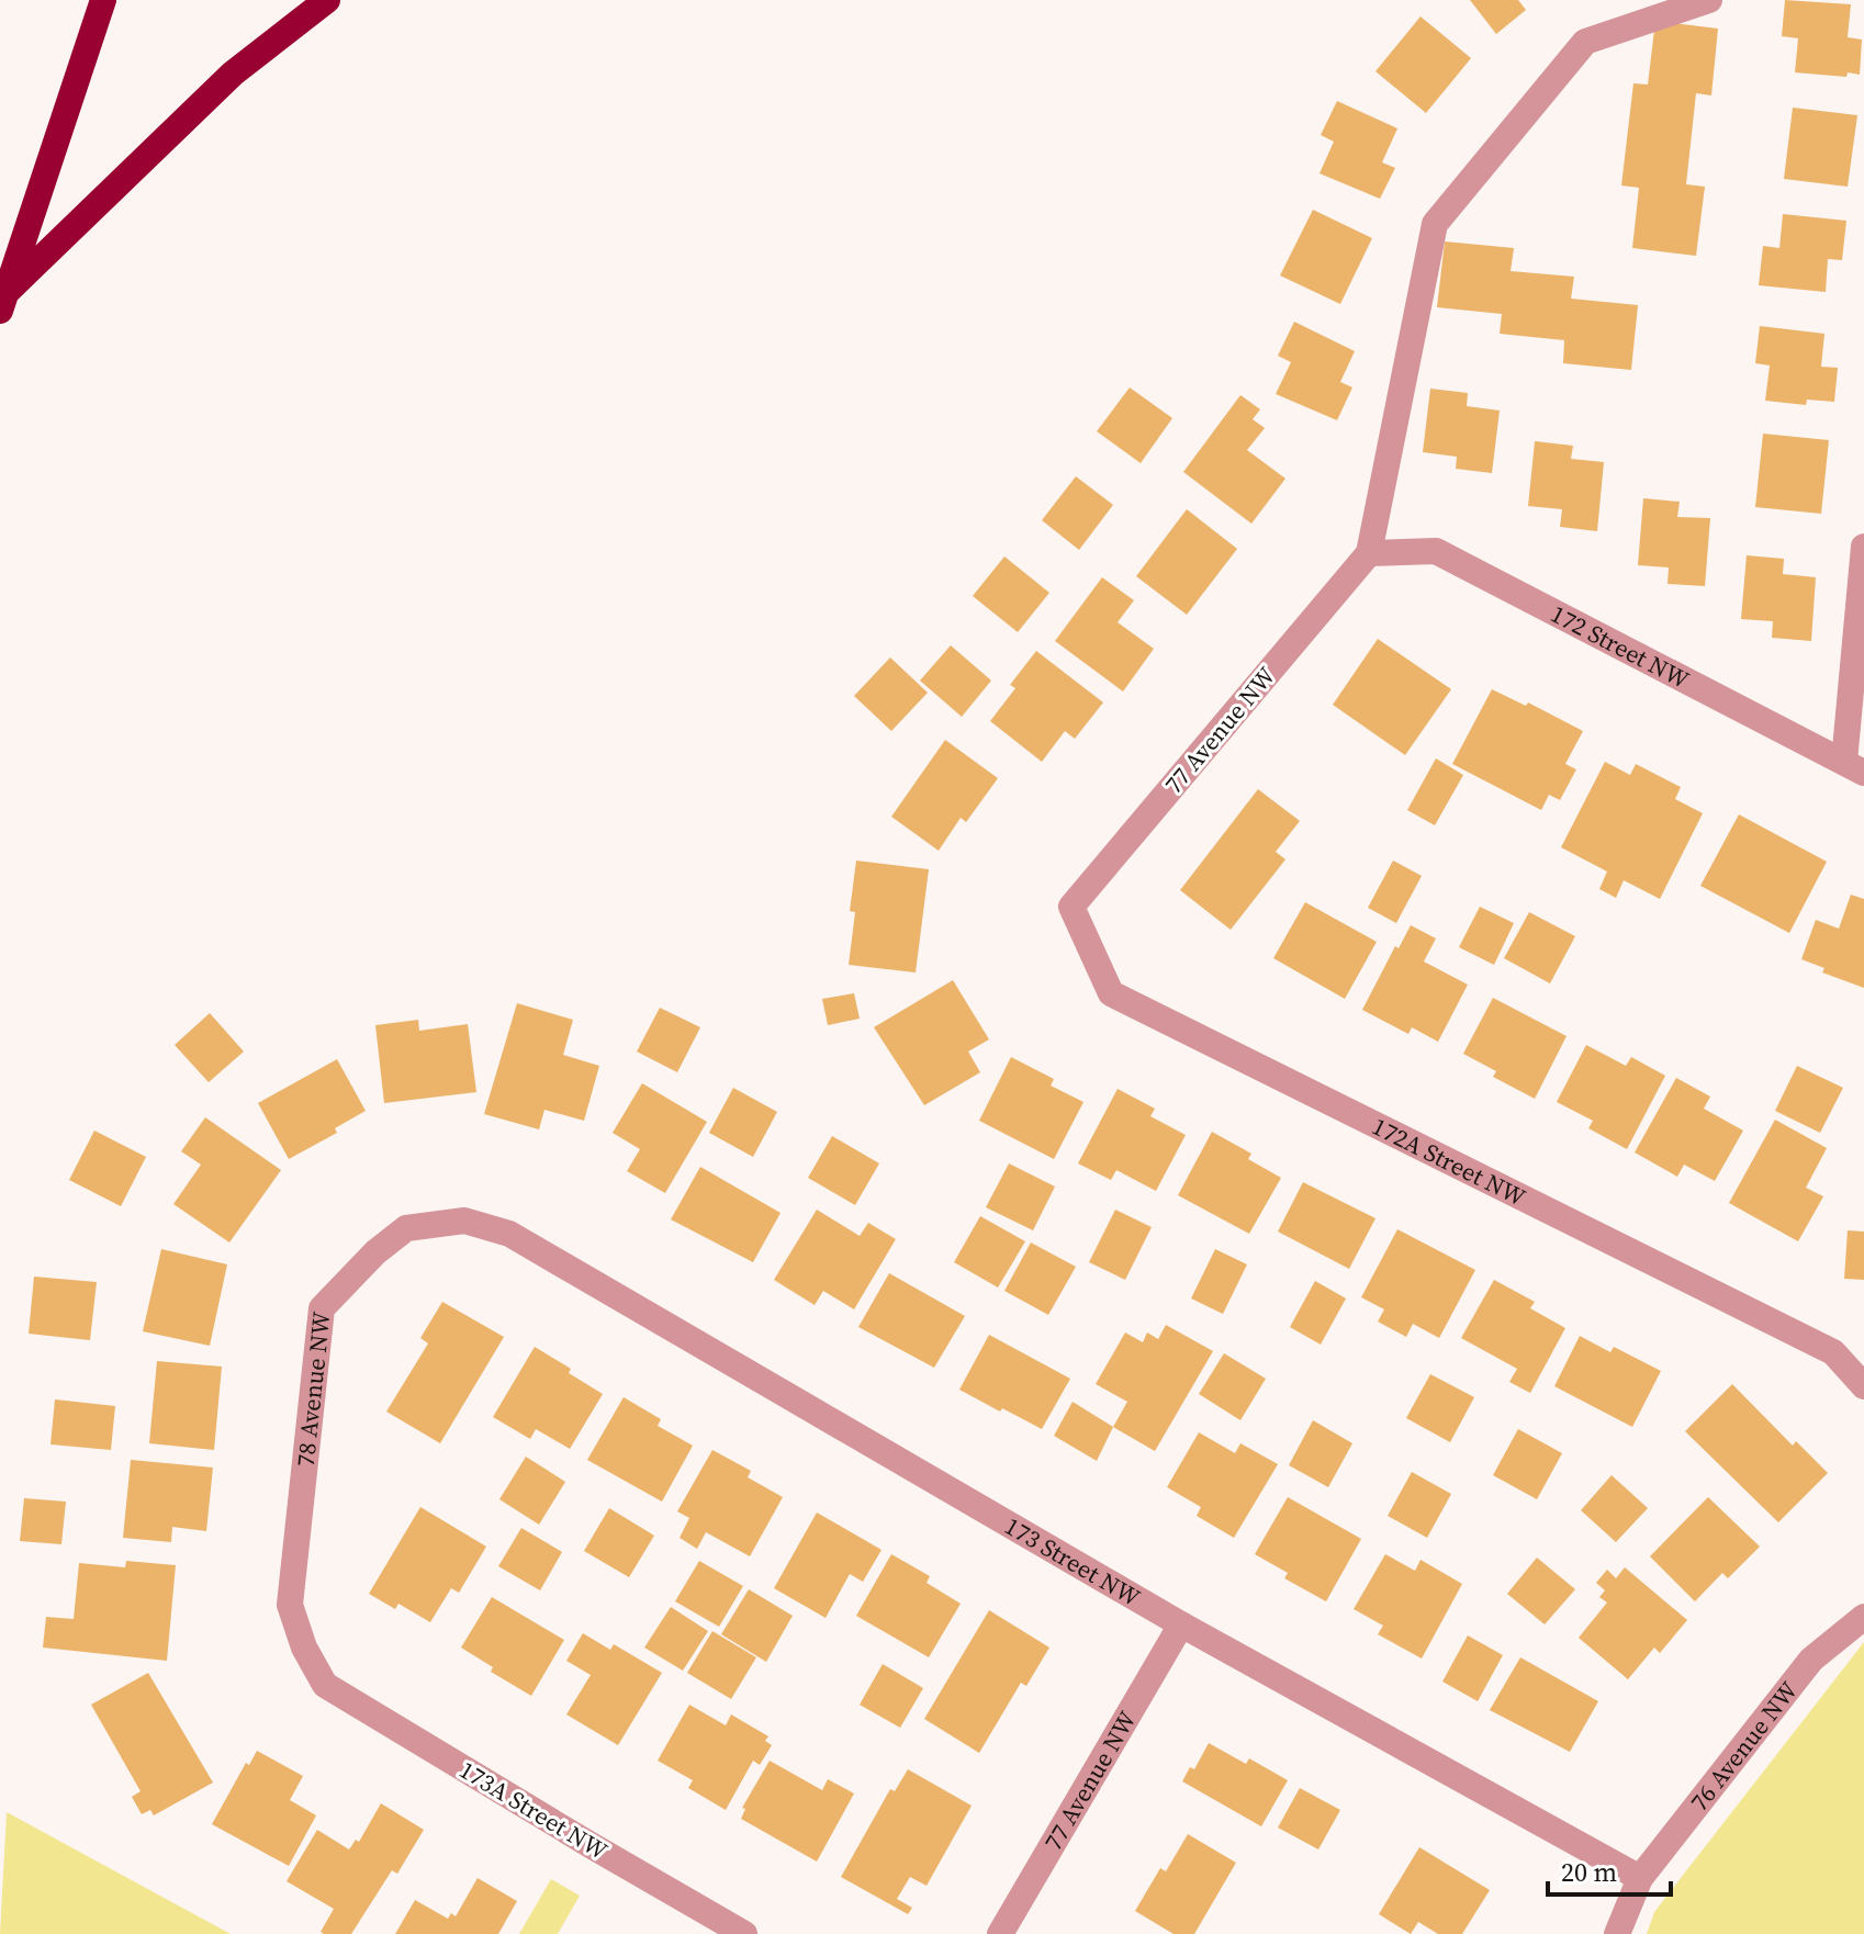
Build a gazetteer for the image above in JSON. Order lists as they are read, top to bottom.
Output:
{
  "streets": {
    "street": [
      "172 Street NW",
      "77 Avenue NW",
      "172A Street NW",
      "78 Avenue NW",
      "173 Street NW",
      "76 Avenue NW",
      "173A Street NW"
    ]
  },
  "crossings": [
    ["172 Street NW", "77 Avenue NW"],
    ["77 Avenue NW", "172A Street NW"],
    ["77 Avenue NW", "173 Street NW"],
    ["78 Avenue NW", "173 Street NW"],
    ["78 Avenue NW", "173A Street NW"],
    ["173 Street NW", "76 Avenue NW"]
  ],
  "scale_bar": "20 m"
}
